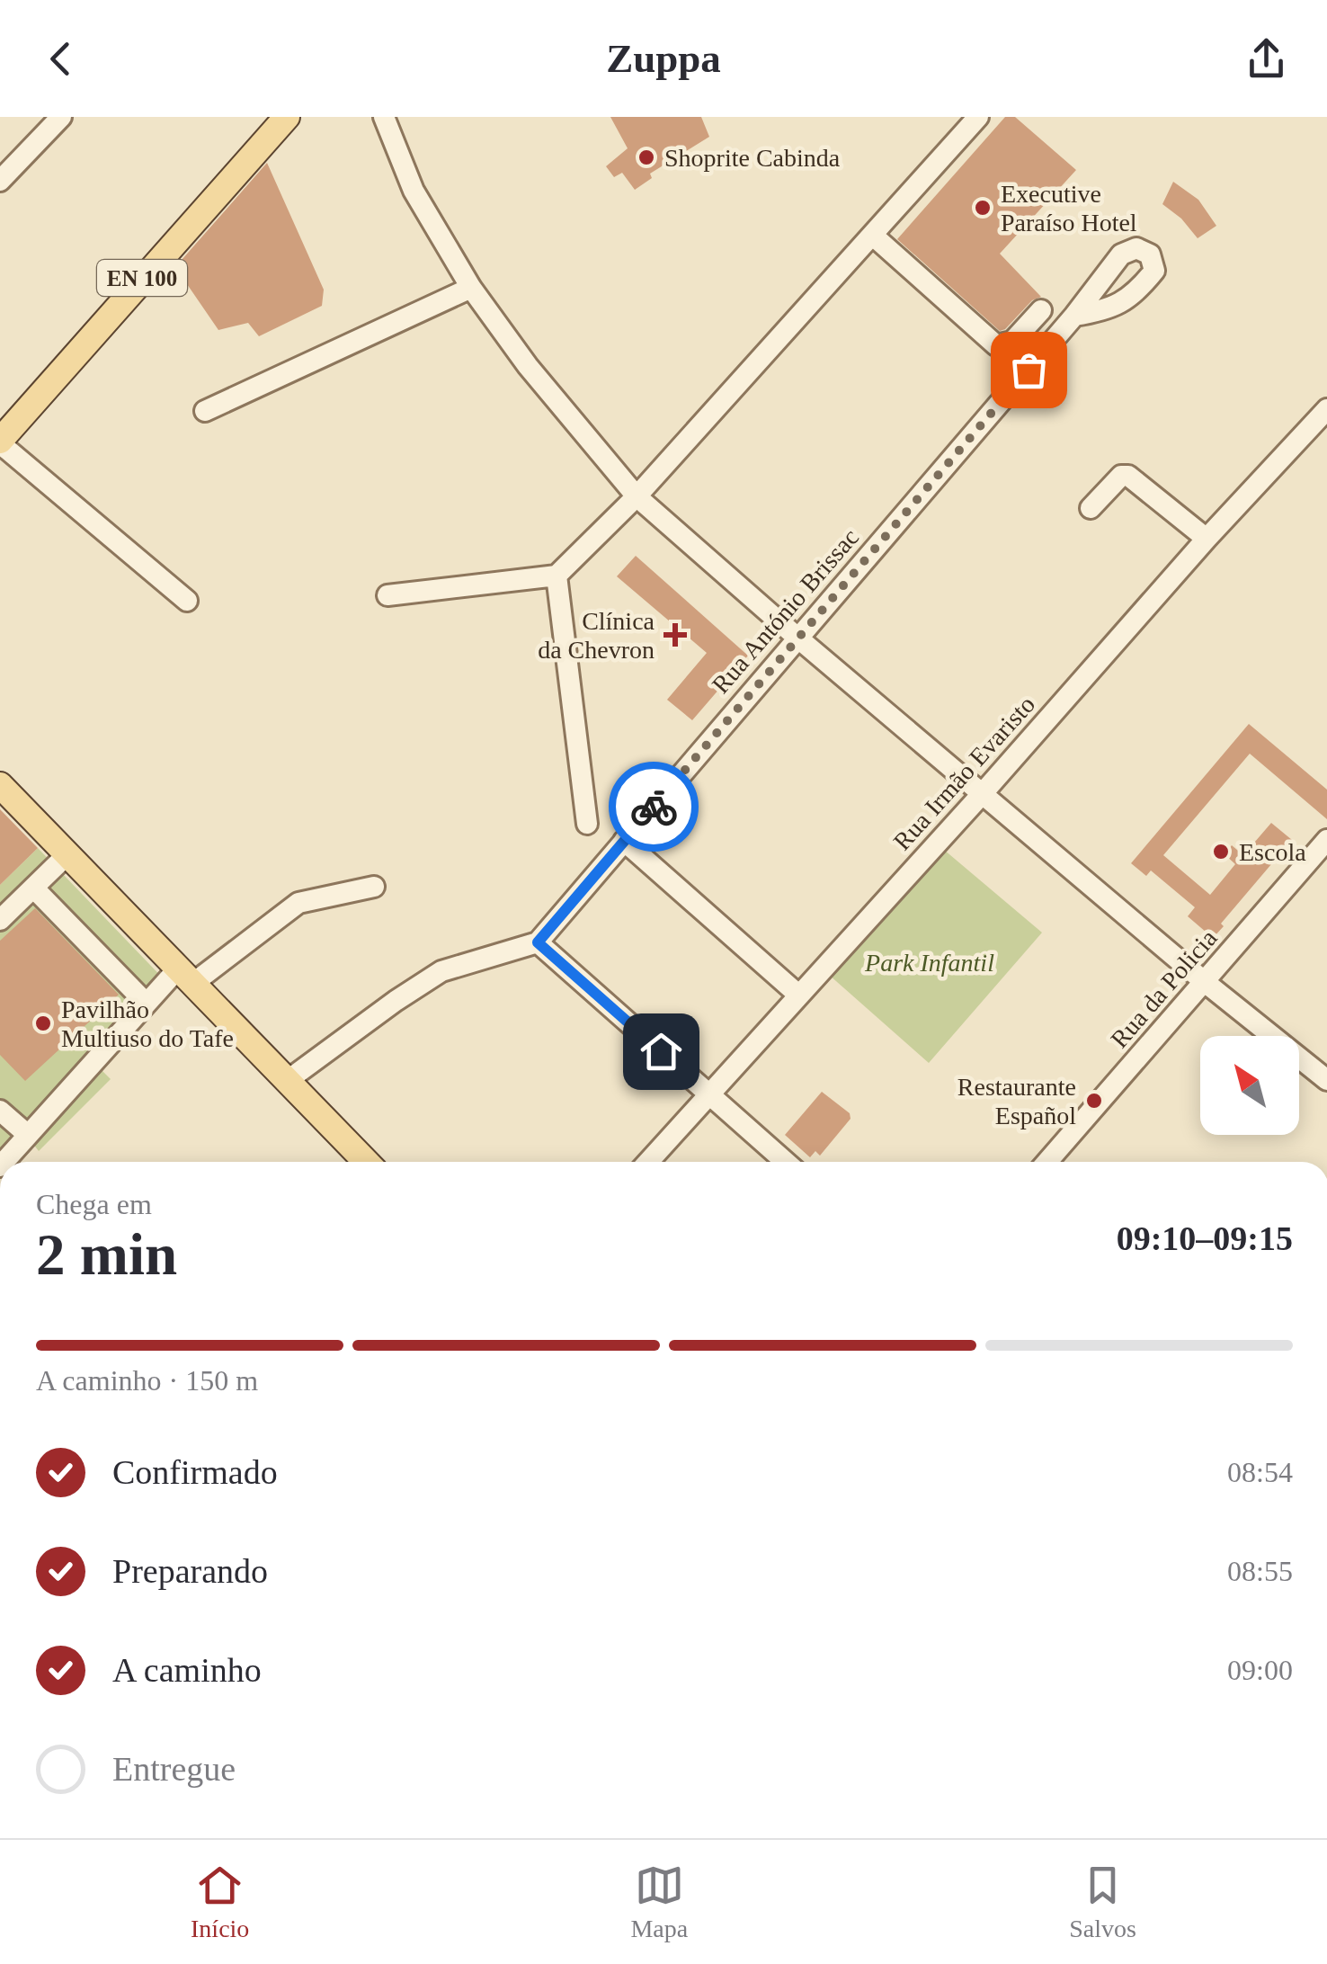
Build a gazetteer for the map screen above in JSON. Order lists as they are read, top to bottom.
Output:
{
  "streets": {
    "main road": ["EN 100"],
    "street": ["Rua António Brissac", "Rua Irmão Evaristo", "Rua da Policia"]
  },
  "parks": ["Park Infantil"],
  "places": {
    "other": [
      "Shoprite Cabinda",
      "Executive Paraíso Hotel",
      "Escola",
      "Pavilhão Multiuso do Tafe",
      "Restaurante Español"
    ],
    "health": ["Clínica da Chevron"]
  },
  "north": "top left",
  "page": {
    "header": "Zuppa",
    "heading": ["2 min", "Chega em", "09:10–09:15"],
    "bar": "A caminho · 150 m",
    "list": [
      ["Confirmado", "08:54"],
      ["Preparando", "08:55"],
      ["A caminho", "09:00"],
      "Entregue"
    ],
    "tabs": ["Início", "Mapa", "Salvos"]
  }
}
